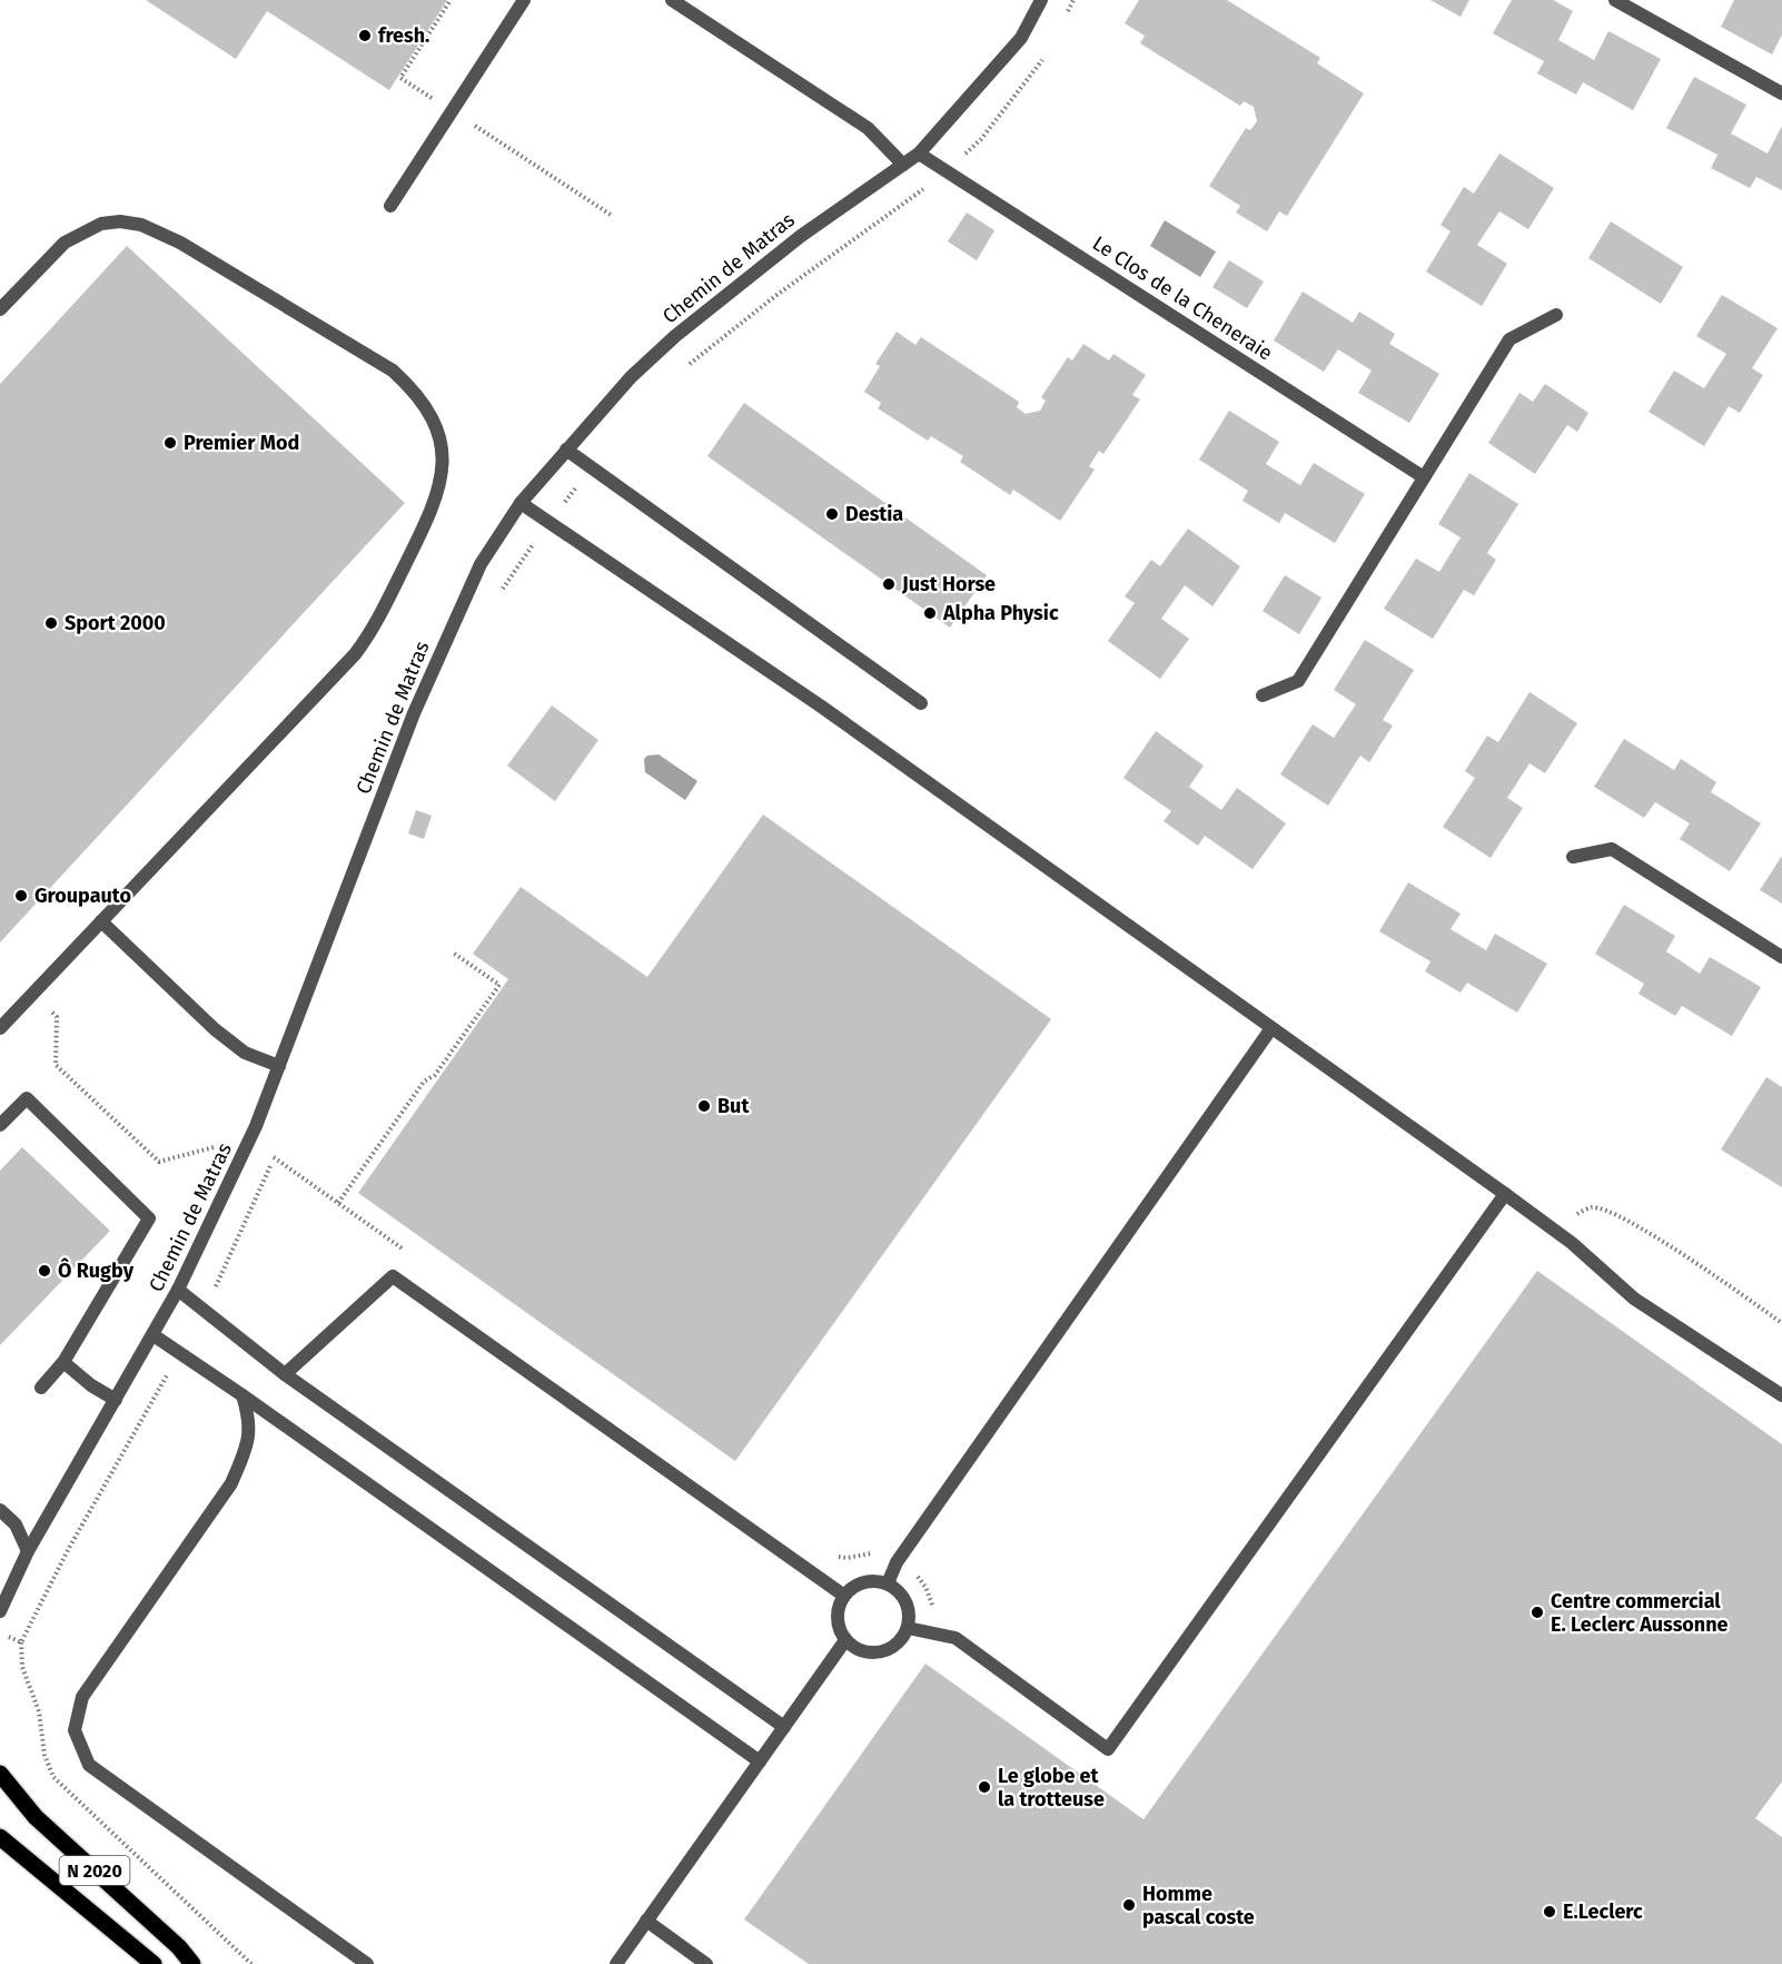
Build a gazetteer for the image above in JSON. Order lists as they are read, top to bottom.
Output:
{
  "streets": {
    "main road": ["N 2020"],
    "street": ["Chemin de Matras", "Le Clos de la Cheneraie"]
  },
  "crossings": [
    ["Chemin de Matras", "Le Clos de la Cheneraie"]
  ],
  "places": [
    "fresh.",
    "Premier Mod",
    "Destia",
    "Just Horse",
    "Alpha Physic",
    "Sport 2000",
    "Groupauto",
    "But",
    "Ô Rugby",
    "Centre commercial E. Leclerc Aussonne",
    "Le globe et la trotteuse",
    "Homme pascal coste",
    "E.Leclerc"
  ]
}
